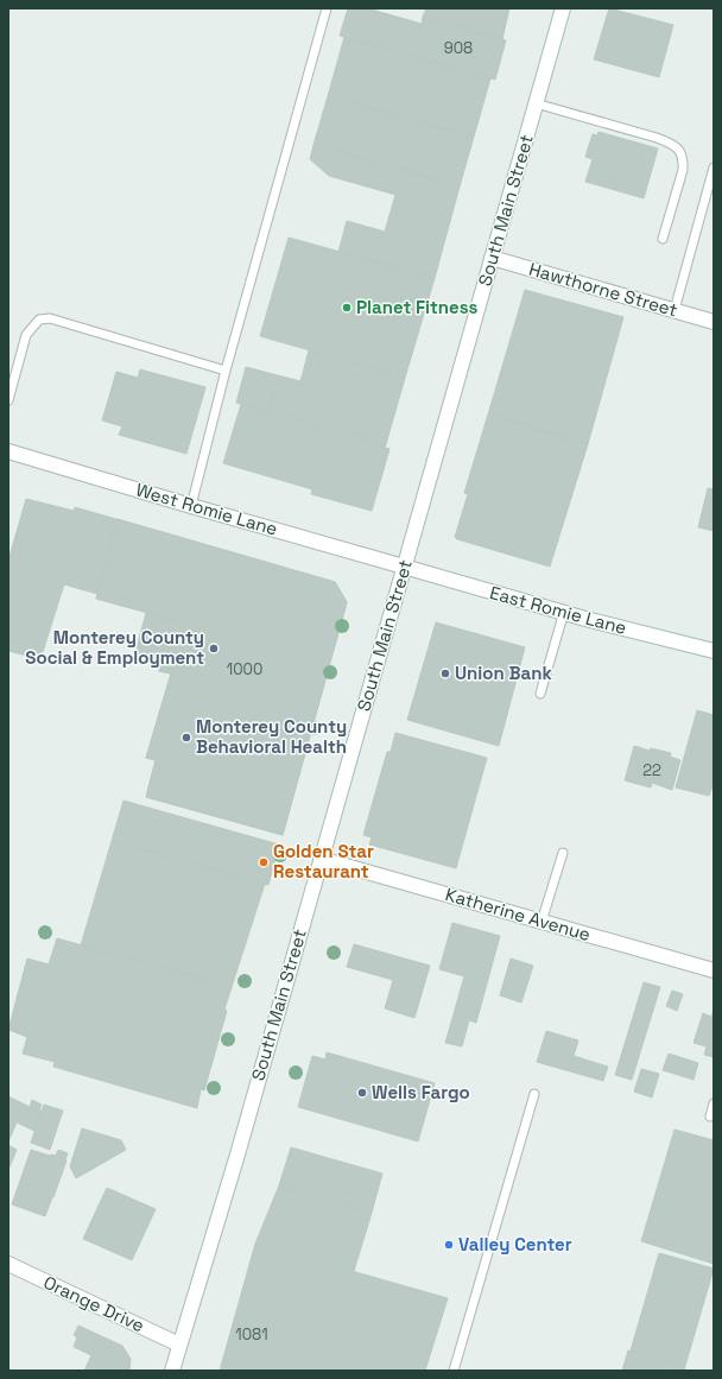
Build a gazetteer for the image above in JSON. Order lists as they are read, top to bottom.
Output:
{
  "streets": {
    "main road": [
      "South Main Street",
      "Hawthorne Street",
      "West Romie Lane",
      "East Romie Lane",
      "Katherine Avenue",
      "Orange Drive"
    ]
  },
  "crossings": [
    ["South Main Street", "Hawthorne Street"],
    ["South Main Street", "West Romie Lane"],
    ["South Main Street", "East Romie Lane"],
    ["South Main Street", "Katherine Avenue"],
    ["South Main Street", "Orange Drive"],
    ["West Romie Lane", "East Romie Lane"]
  ],
  "places": [
    "Planet Fitness",
    "Monterey County Social & Employment",
    "Union Bank",
    "Monterey County Behavioral Health",
    "Golden Star Restaurant",
    "Wells Fargo",
    "Valley Center"
  ],
  "house_numbers": [
    "908",
    "1000",
    "22",
    "1081"
  ]
}
